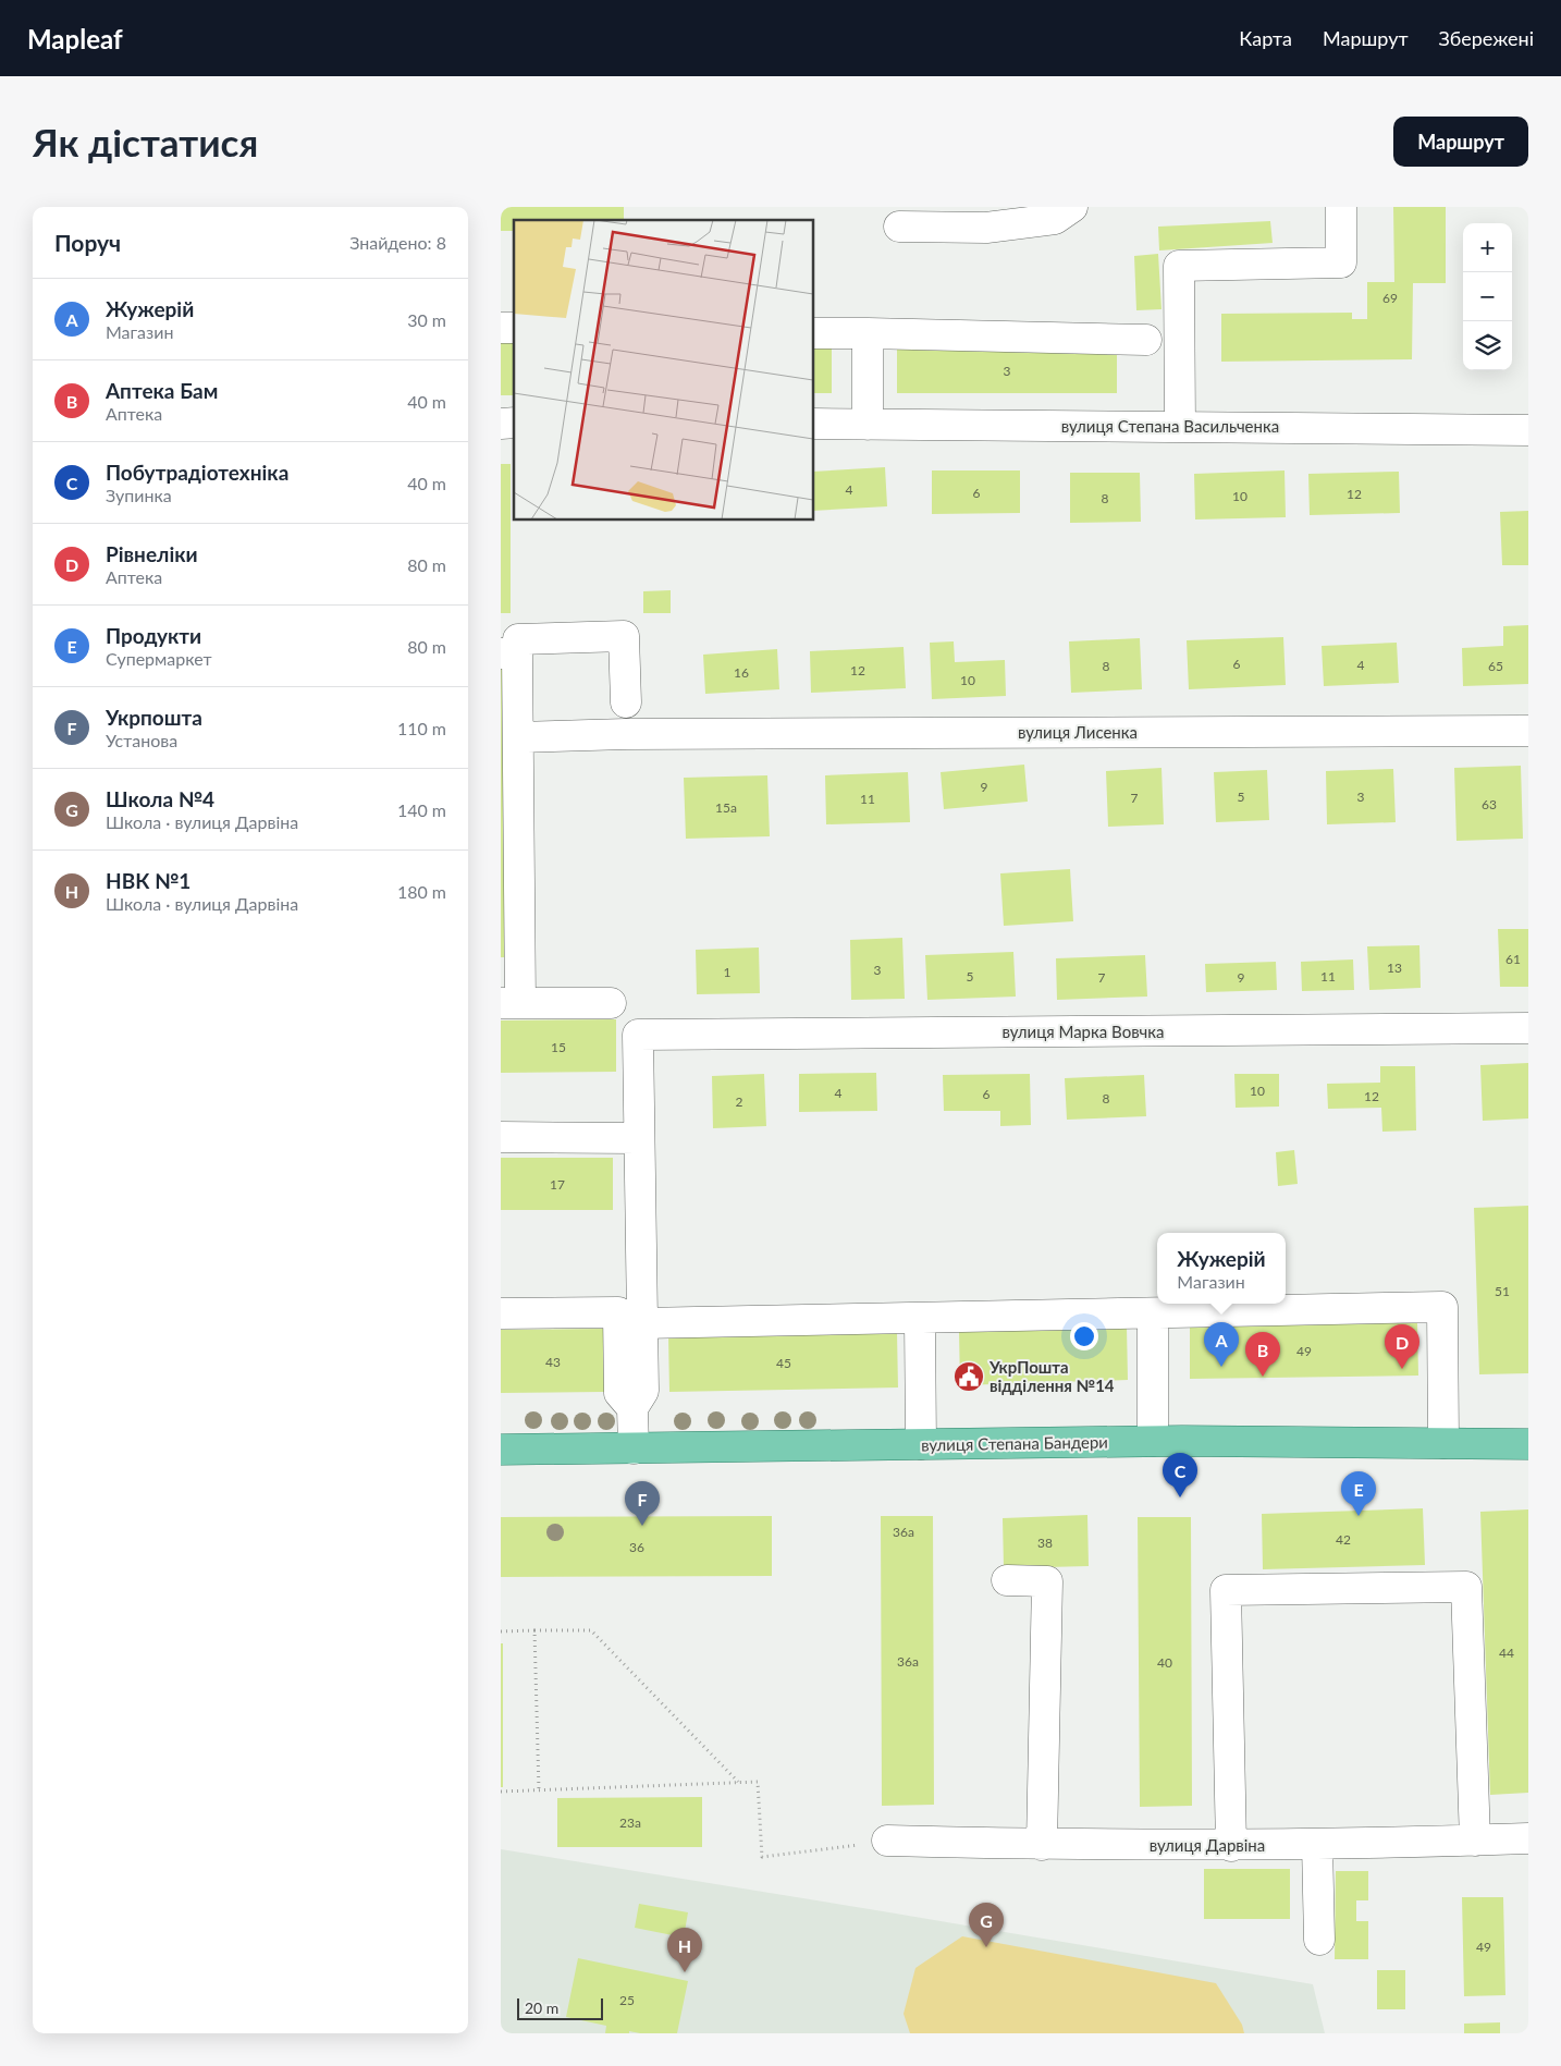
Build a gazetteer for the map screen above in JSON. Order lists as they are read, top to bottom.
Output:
{
  "streets": {
    "main road": ["вулиця Степана Бандери"],
    "street": [
      "вулиця Степана Васильченка",
      "вулиця Лисенка",
      "вулиця Марка Вовчка",
      "вулиця Дарвіна"
    ]
  },
  "places": {
    "public building": ["УкрПошта відділення №14"]
  },
  "house_numbers": [
    "69",
    "3",
    "4",
    "6",
    "12",
    "10",
    "8",
    "6",
    "4",
    "8",
    "65",
    "12",
    "16",
    "10",
    "9",
    "5",
    "3",
    "7",
    "11",
    "63",
    "15а",
    "61",
    "13",
    "3",
    "1",
    "5",
    "11",
    "7",
    "9",
    "15",
    "10",
    "4",
    "6",
    "12",
    "8",
    "2",
    "17",
    "51",
    "49",
    "43",
    "45",
    "36а",
    "42",
    "38",
    "36",
    "44",
    "36а",
    "40",
    "23а",
    "49",
    "25"
  ],
  "scale_bar": "20 m",
  "page": {
    "header": "Mapleaf",
    "nav": ["Карта", "Маршрут", "Збережені"],
    "buttons": "Маршрут",
    "title": "Як дістатися",
    "heading": ["Поруч", "Знайдено: 8"],
    "map_buttons": ["+", "−"],
    "list": [
      {
        "mark": "A",
        "name": "Жужерій",
        "note": "Магазин",
        "value": "30 m"
      },
      {
        "mark": "B",
        "name": "Аптека Бам",
        "note": "Аптека",
        "value": "40 m"
      },
      {
        "mark": "C",
        "name": "Побутрадіотехніка",
        "note": "Зупинка",
        "value": "40 m"
      },
      {
        "mark": "D",
        "name": "Рівнеліки",
        "note": "Аптека",
        "value": "80 m"
      },
      {
        "mark": "E",
        "name": "Продукти",
        "note": "Супермаркет",
        "value": "80 m"
      },
      {
        "mark": "F",
        "name": "Укрпошта",
        "note": "Установа",
        "value": "110 m"
      },
      {
        "mark": "G",
        "name": "Школа №4",
        "note": "Школа · вулиця Дарвіна",
        "value": "140 m"
      },
      {
        "mark": "H",
        "name": "НВК №1",
        "note": "Школа · вулиця Дарвіна",
        "value": "180 m"
      }
    ],
    "popup": ["Жужерій", "Магазин"],
    "pins": [
      "A",
      "D",
      "B",
      "C",
      "E",
      "F",
      "G",
      "H"
    ],
    "scale": "20 m"
  }
}
